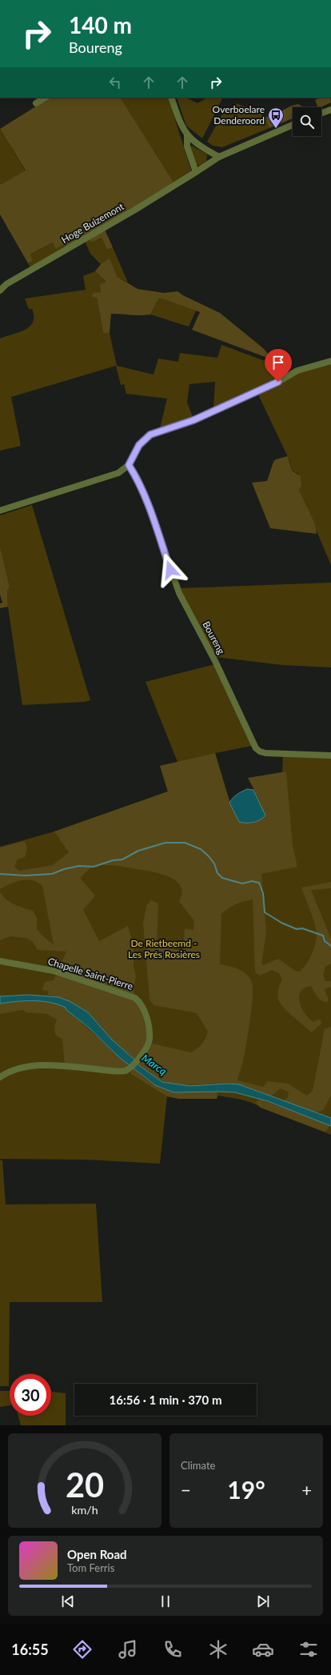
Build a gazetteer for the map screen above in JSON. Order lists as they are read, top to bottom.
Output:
{
  "streets": {
    "street": ["Hoge Buizemont", "Boureng", "Chapelle Saint-Pierre"]
  },
  "water": ["Marcq"],
  "parks": ["De Rietbeemd - Les Prés Rosières"],
  "places": {
    "bus stop": ["Overboelare Denderoord"]
  },
  "page": {
    "turn": ["140 m", "Boureng"],
    "limit": "30",
    "trip": "16:56 · 1 min · 370 m",
    "tile": "Climate",
    "heat": ["−", "19°", "+"],
    "song": ["Open Road", "Tom Ferris"],
    "tabs": "16:55",
    "gauge": ["20", "km/h"]
  }
}
